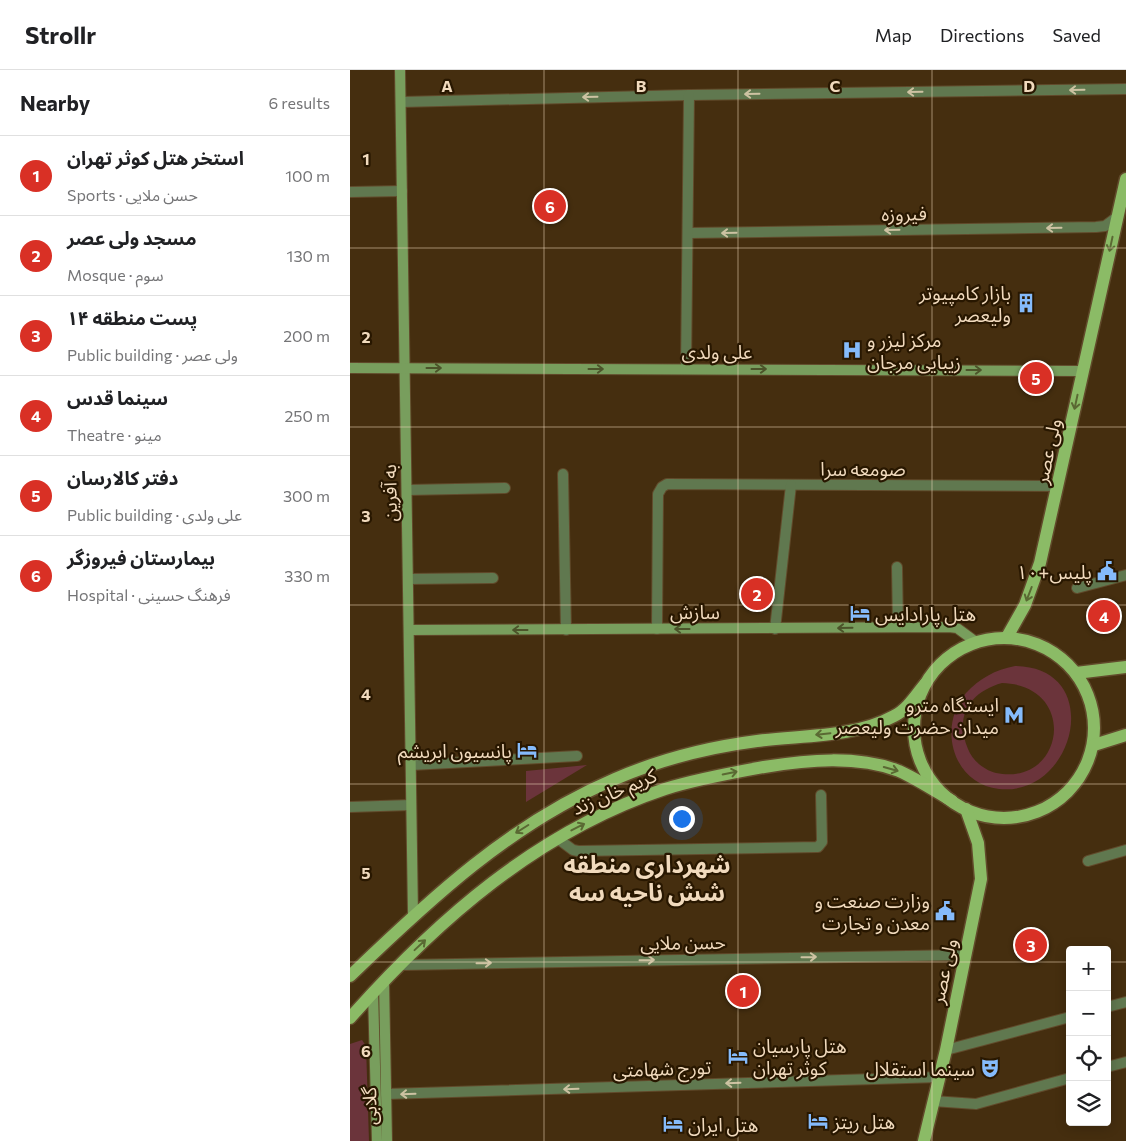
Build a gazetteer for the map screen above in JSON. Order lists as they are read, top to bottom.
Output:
{
  "streets": {
    "main road": ["ولی عصر", "کریم خان زند"],
    "street": [
      "فیروزه",
      "علی ولدی",
      "صومعه سرا",
      "به آفرین",
      "سازش",
      "حسن ملایی",
      "تورج شهامتی",
      "گلابی"
    ]
  },
  "crossings": [
    ["فیروزه", "ولی عصر"],
    ["علی ولدی", "ولی عصر"],
    ["علی ولدی", "به آفرین"],
    ["ولی عصر", "صومعه سرا"],
    ["ولی عصر", "کریم خان زند"],
    ["ولی عصر", "حسن ملایی"],
    ["ولی عصر", "تورج شهامتی"],
    ["صومعه سرا", "سازش"],
    ["به آفرین", "سازش"],
    ["به آفرین", "کریم خان زند"],
    ["کریم خان زند", "حسن ملایی"],
    ["کریم خان زند", "گلابی"],
    ["تورج شهامتی", "گلابی"]
  ],
  "one_way": [
    "فیروزه",
    "علی ولدی",
    "ولی عصر",
    "سازش",
    "حسن ملایی",
    "تورج شهامتی"
  ],
  "districts": ["شهرداری منطقه شش ناحیه سه"],
  "places": {
    "building": ["بازار کامپیوتر ولیعصر"],
    "hospital": ["مرکز لیزر و زیبایی مرجان"],
    "public building": ["پلیس+۱۰", "وزارت صنعت و معدن و تجارت"],
    "hotel": [
      "هتل پارادایس",
      "پانسیون ابریشم",
      "هتل پارسیان کوثر تهران",
      "هتل ریتز",
      "هتل ايران"
    ],
    "metro station": ["ایستگاه مترو میدان حضرت ولیعصر"],
    "theatre": ["سینما استقلال"]
  },
  "page": {
    "header": "Strollr",
    "nav": ["Map", "Directions", "Saved"],
    "heading": ["Nearby", "6 results"],
    "list": [
      {
        "mark": "1",
        "name": "استخر هتل کوثر تهران",
        "note": "Sports · حسن ملایی",
        "value": "100 m"
      },
      {
        "mark": "2",
        "name": "مسجد ولی عصر",
        "note": "Mosque · سوم",
        "value": "130 m"
      },
      {
        "mark": "3",
        "name": "پست منطقه ۱۴",
        "note": "Public building · ولی عصر",
        "value": "200 m"
      },
      {
        "mark": "4",
        "name": "سینما قدس",
        "note": "Theatre · مینو",
        "value": "250 m"
      },
      {
        "mark": "5",
        "name": "دفتر کالارسان",
        "note": "Public building · علی ولدی",
        "value": "300 m"
      },
      {
        "mark": "6",
        "name": "بیمارستان فیروزگر",
        "note": "Hospital · فرهنگ حسینی",
        "value": "330 m"
      }
    ],
    "pins": [
      "6",
      "5",
      "2",
      "4",
      "3",
      "1"
    ],
    "map_buttons": ["+", "−"]
  },
  "grid": {
    "columns": [
      "A",
      "B",
      "C",
      "D"
    ],
    "rows": [
      "1",
      "2",
      "3",
      "4",
      "5",
      "6"
    ]
  }
}
